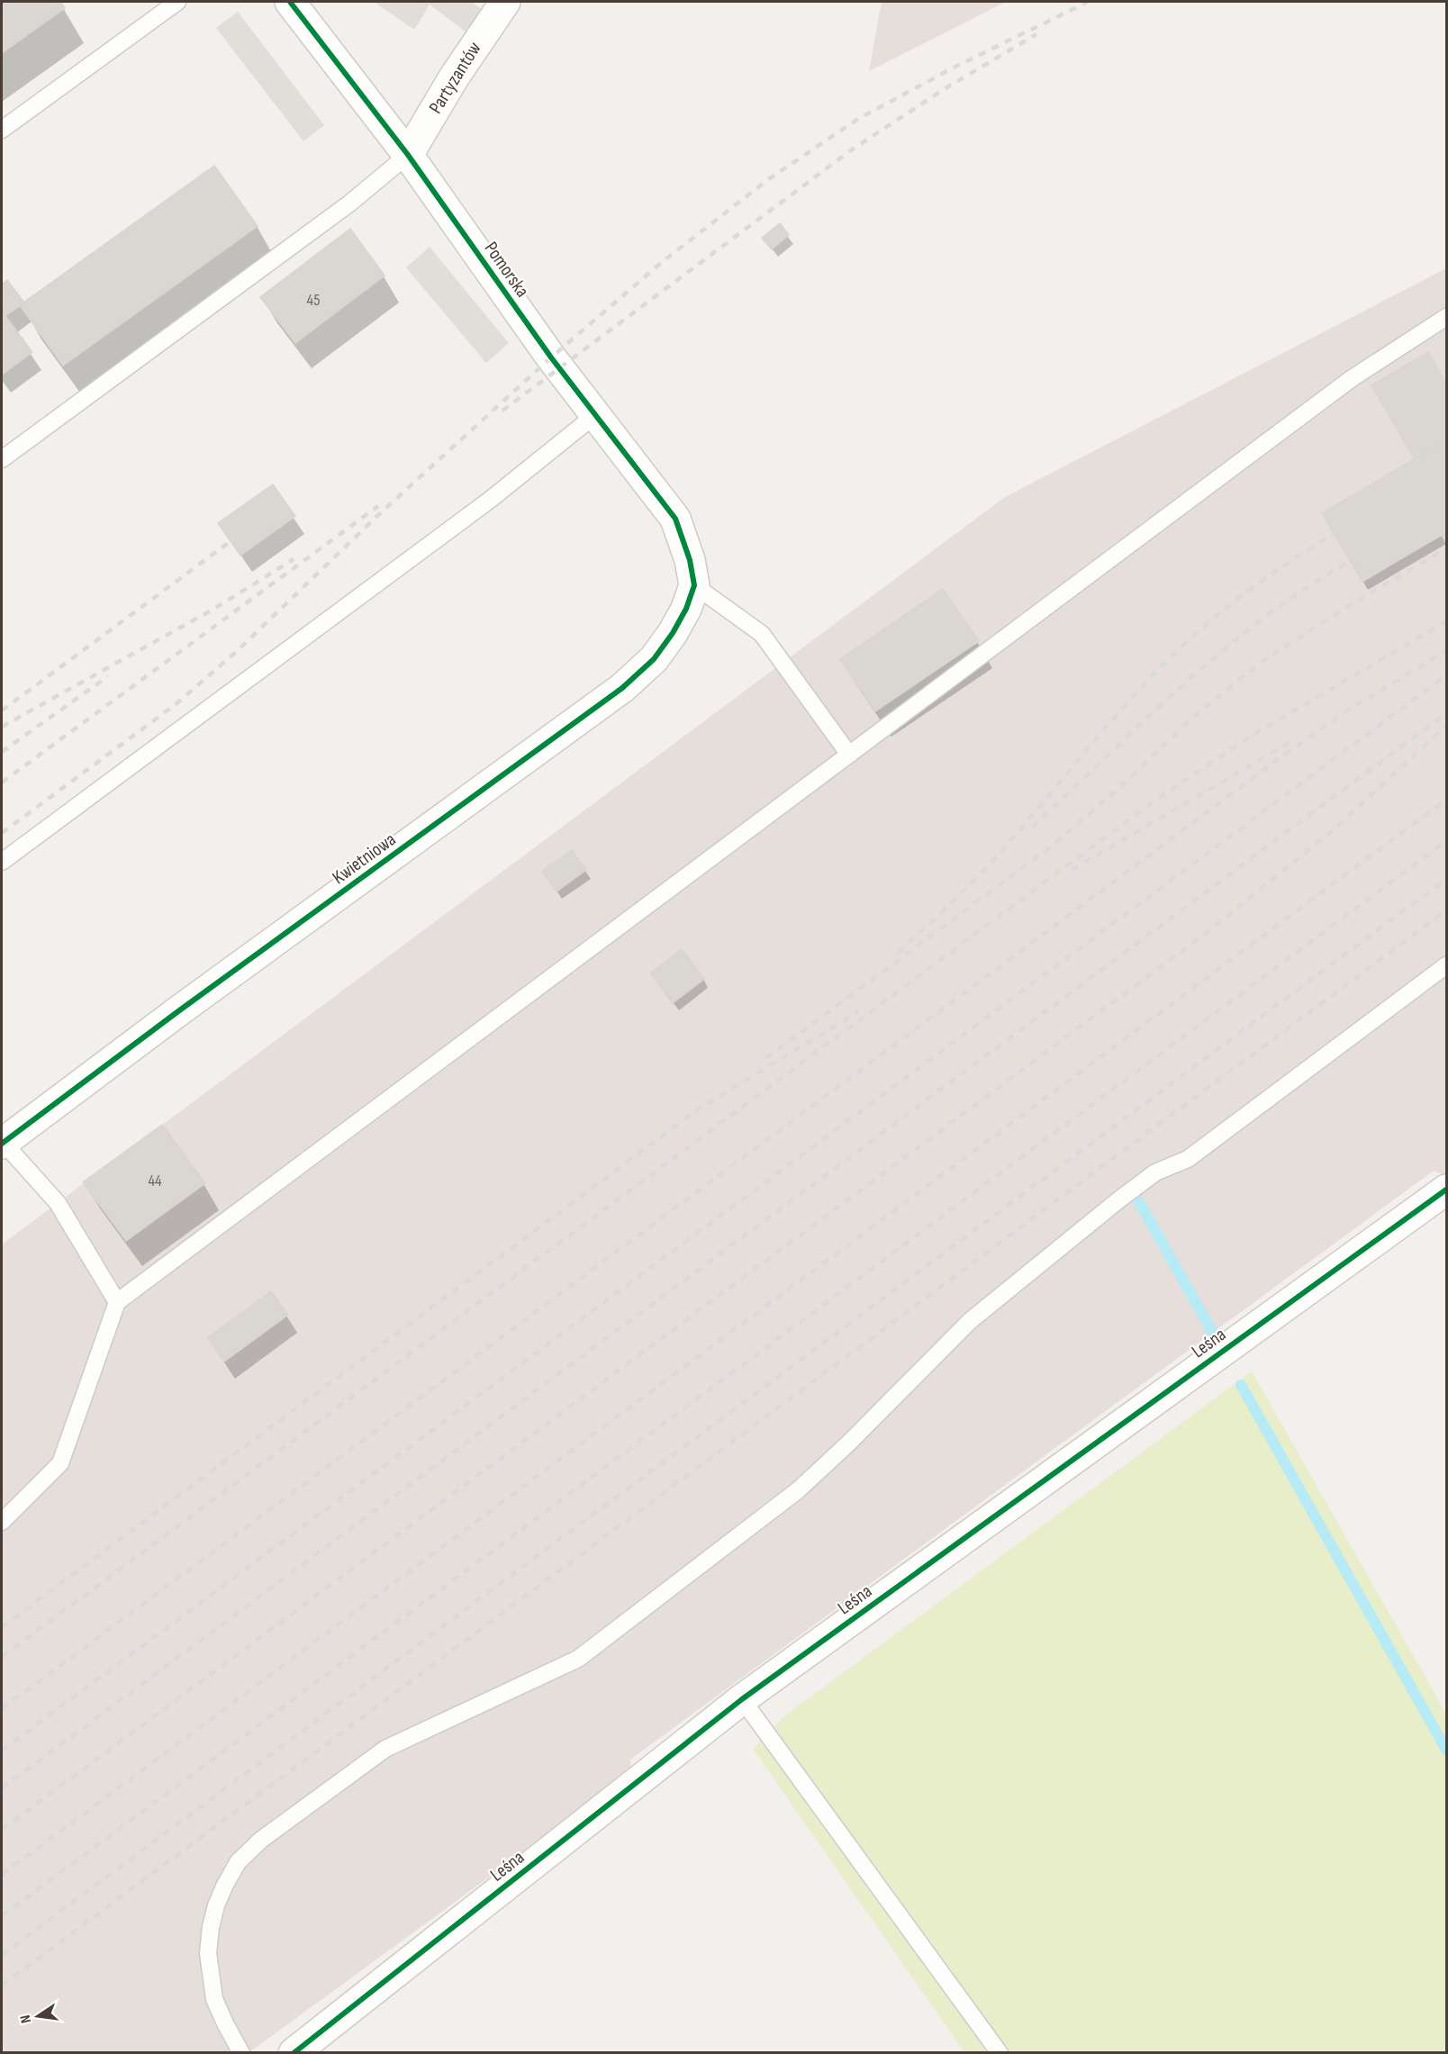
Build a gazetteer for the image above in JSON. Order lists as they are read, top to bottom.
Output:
{
  "streets": {
    "street": [
      "Partyzantów",
      "Pomorska",
      "Kwietniowa",
      "Leśna"
    ]
  },
  "crossings": [
    ["Partyzantów", "Pomorska"],
    ["Pomorska", "Kwietniowa"]
  ],
  "house_numbers": ["45", "44"],
  "north": "left"
}
